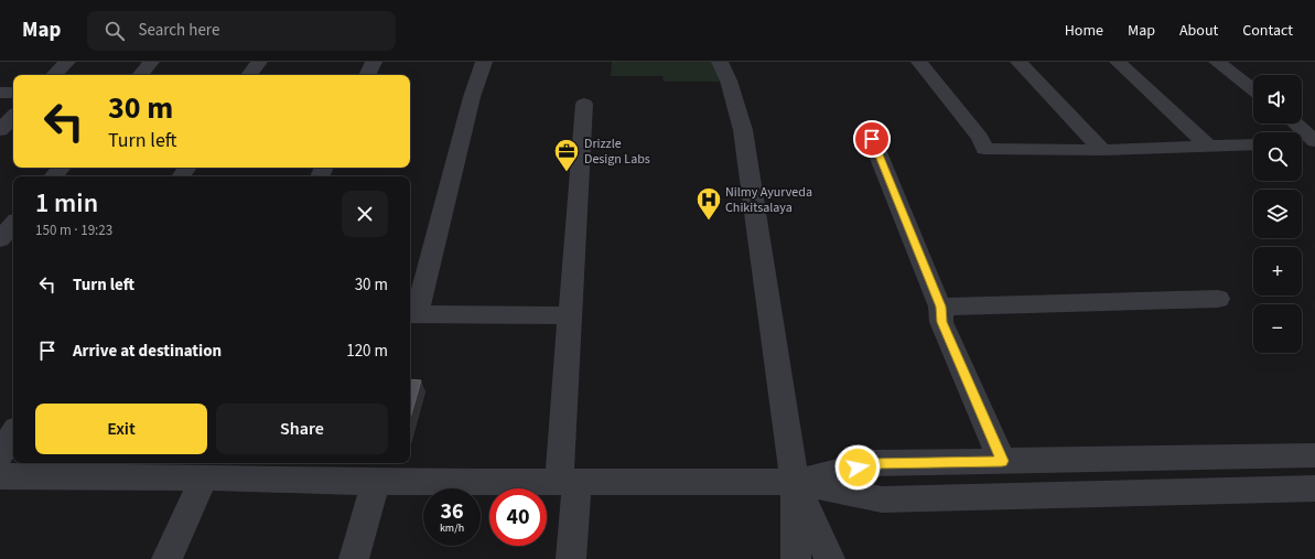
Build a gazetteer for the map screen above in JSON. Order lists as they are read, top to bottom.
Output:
{
  "places": {
    "office": ["Drizzle Design Labs"],
    "hospital": ["Nilmy Ayurveda Chikitsalaya"]
  },
  "page": {
    "header": "Map",
    "search": "Search here",
    "nav": [
      "Home",
      "Map",
      "About",
      "Contact"
    ],
    "map_buttons": ["+", "−"],
    "turn": ["30 m", "Turn left"],
    "heading": ["1 min", "150 m · 19:23"],
    "list": [
      {
        "name": "Turn left",
        "value": "30 m"
      },
      {
        "name": "Arrive at destination",
        "value": "120 m"
      }
    ],
    "buttons": ["Exit", "Share"],
    "speed": "36 km/h",
    "limit": "40"
  }
}
